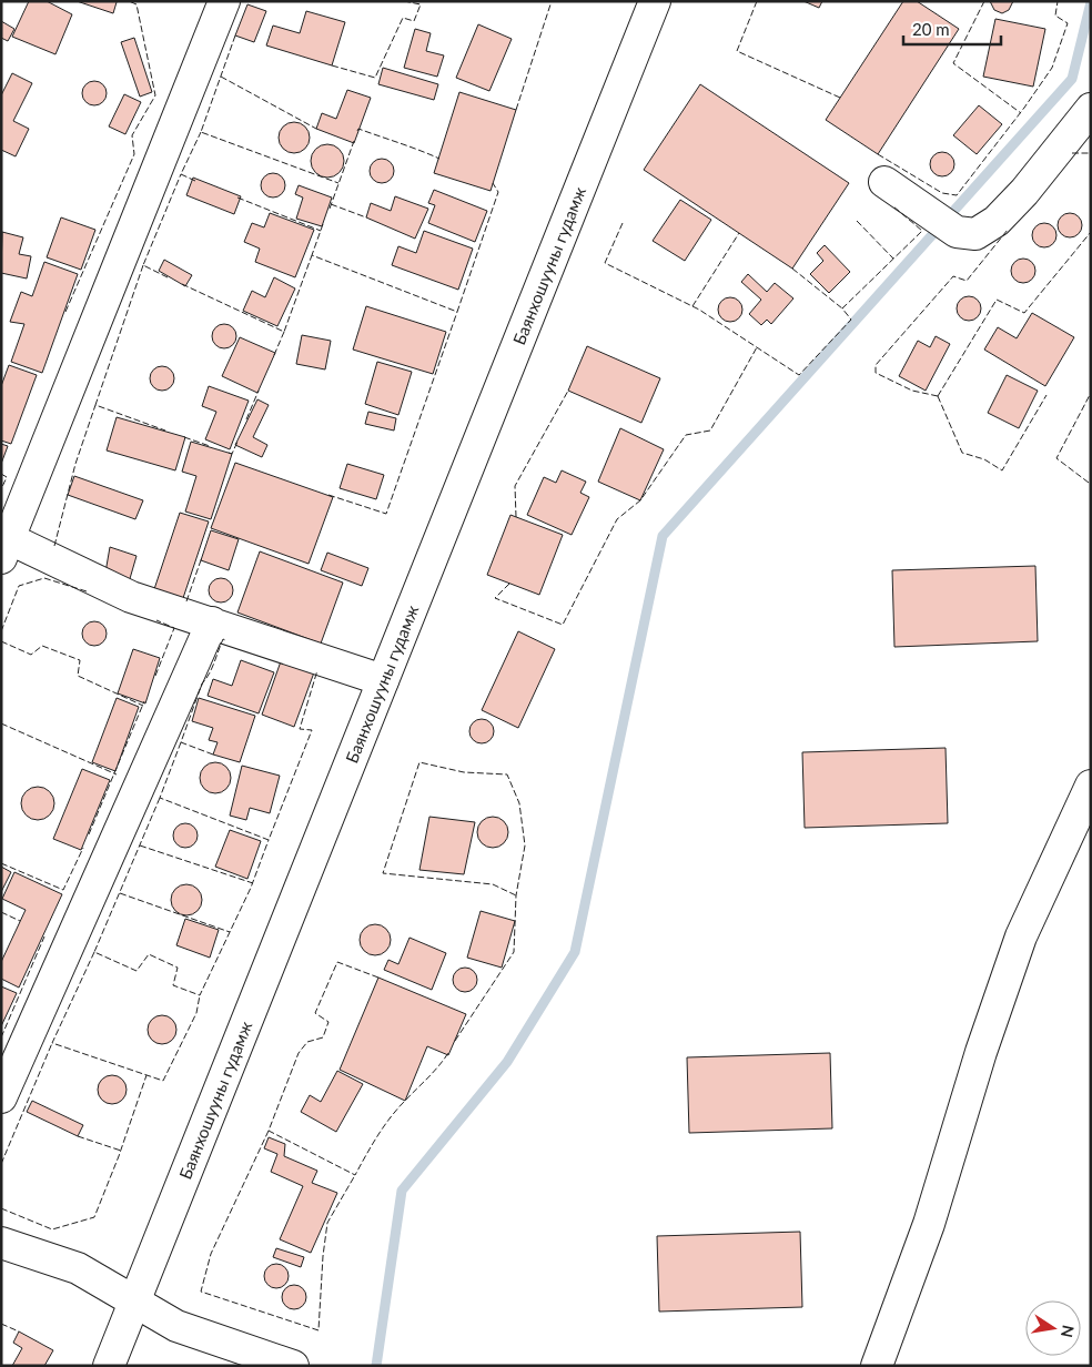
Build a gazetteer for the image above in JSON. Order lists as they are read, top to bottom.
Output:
{
  "streets": {
    "street": ["Баянхошууны гудамж"]
  },
  "scale_bar": "20 m",
  "north": "right"
}
